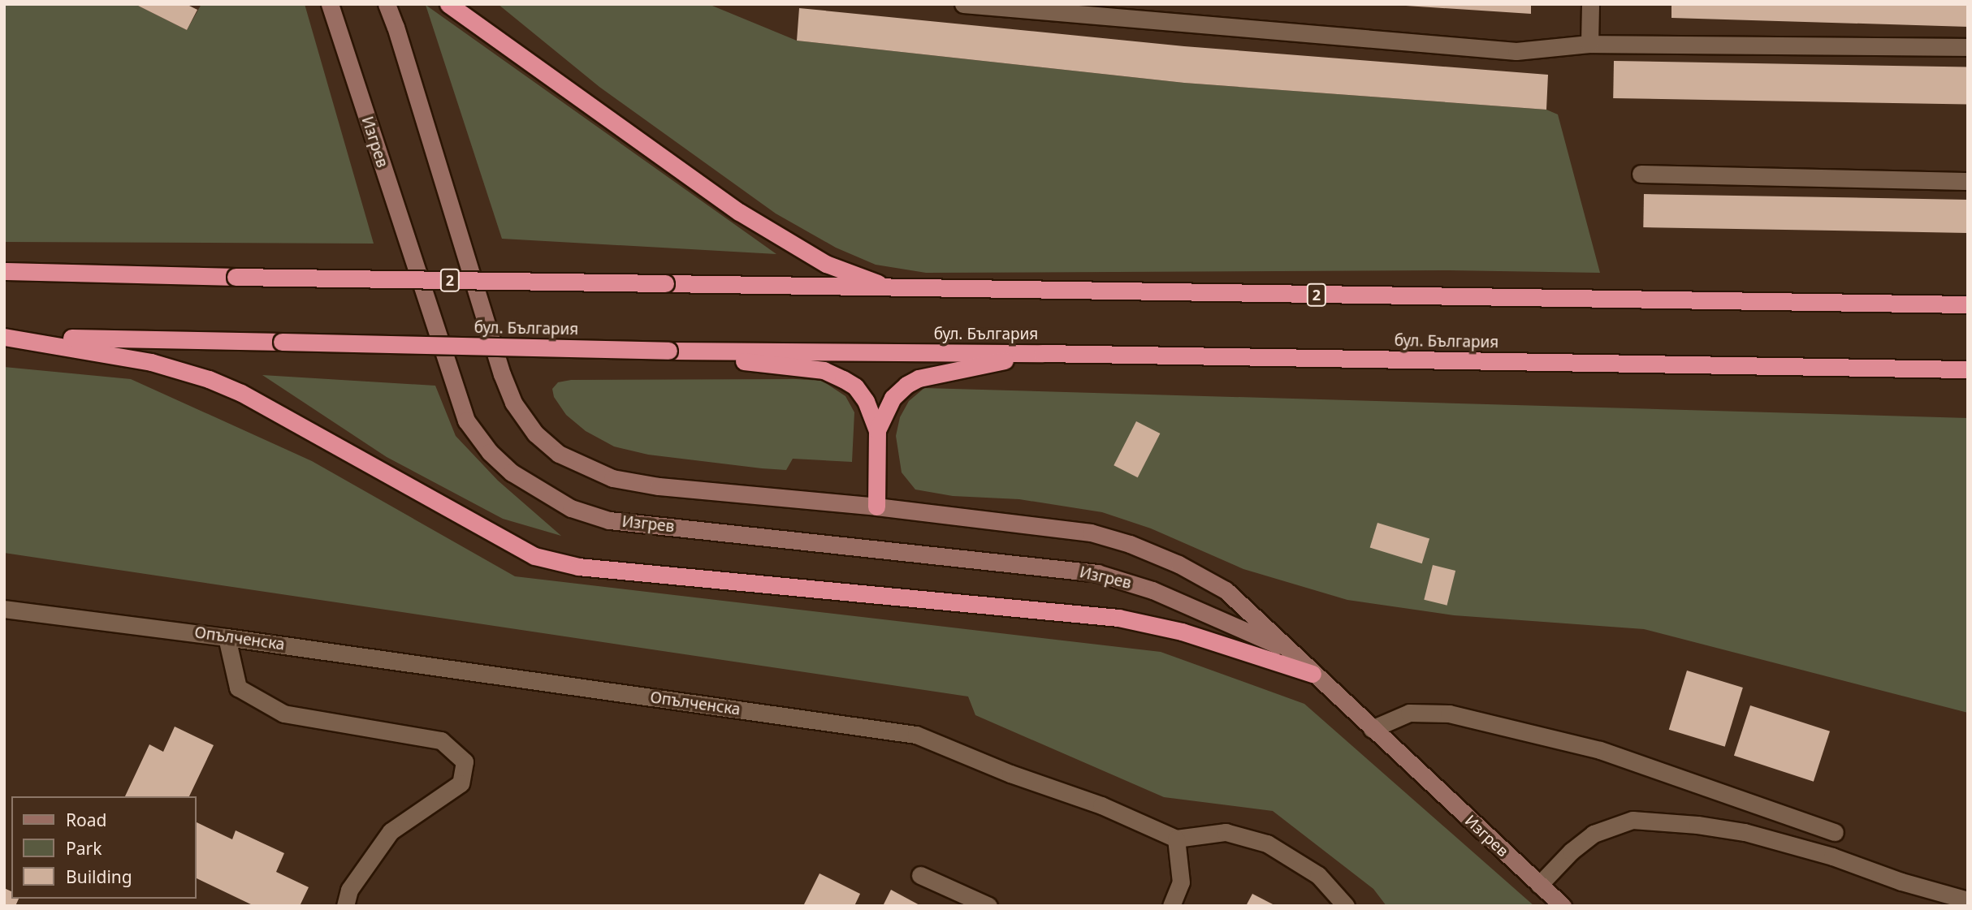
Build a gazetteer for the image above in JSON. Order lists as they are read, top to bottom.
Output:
{
  "streets": {
    "highway": ["2", "бул. България"],
    "main road": ["Изгрев"],
    "street": ["Опълченска"]
  },
  "legend": ["Road", "Park", "Building"]
}
